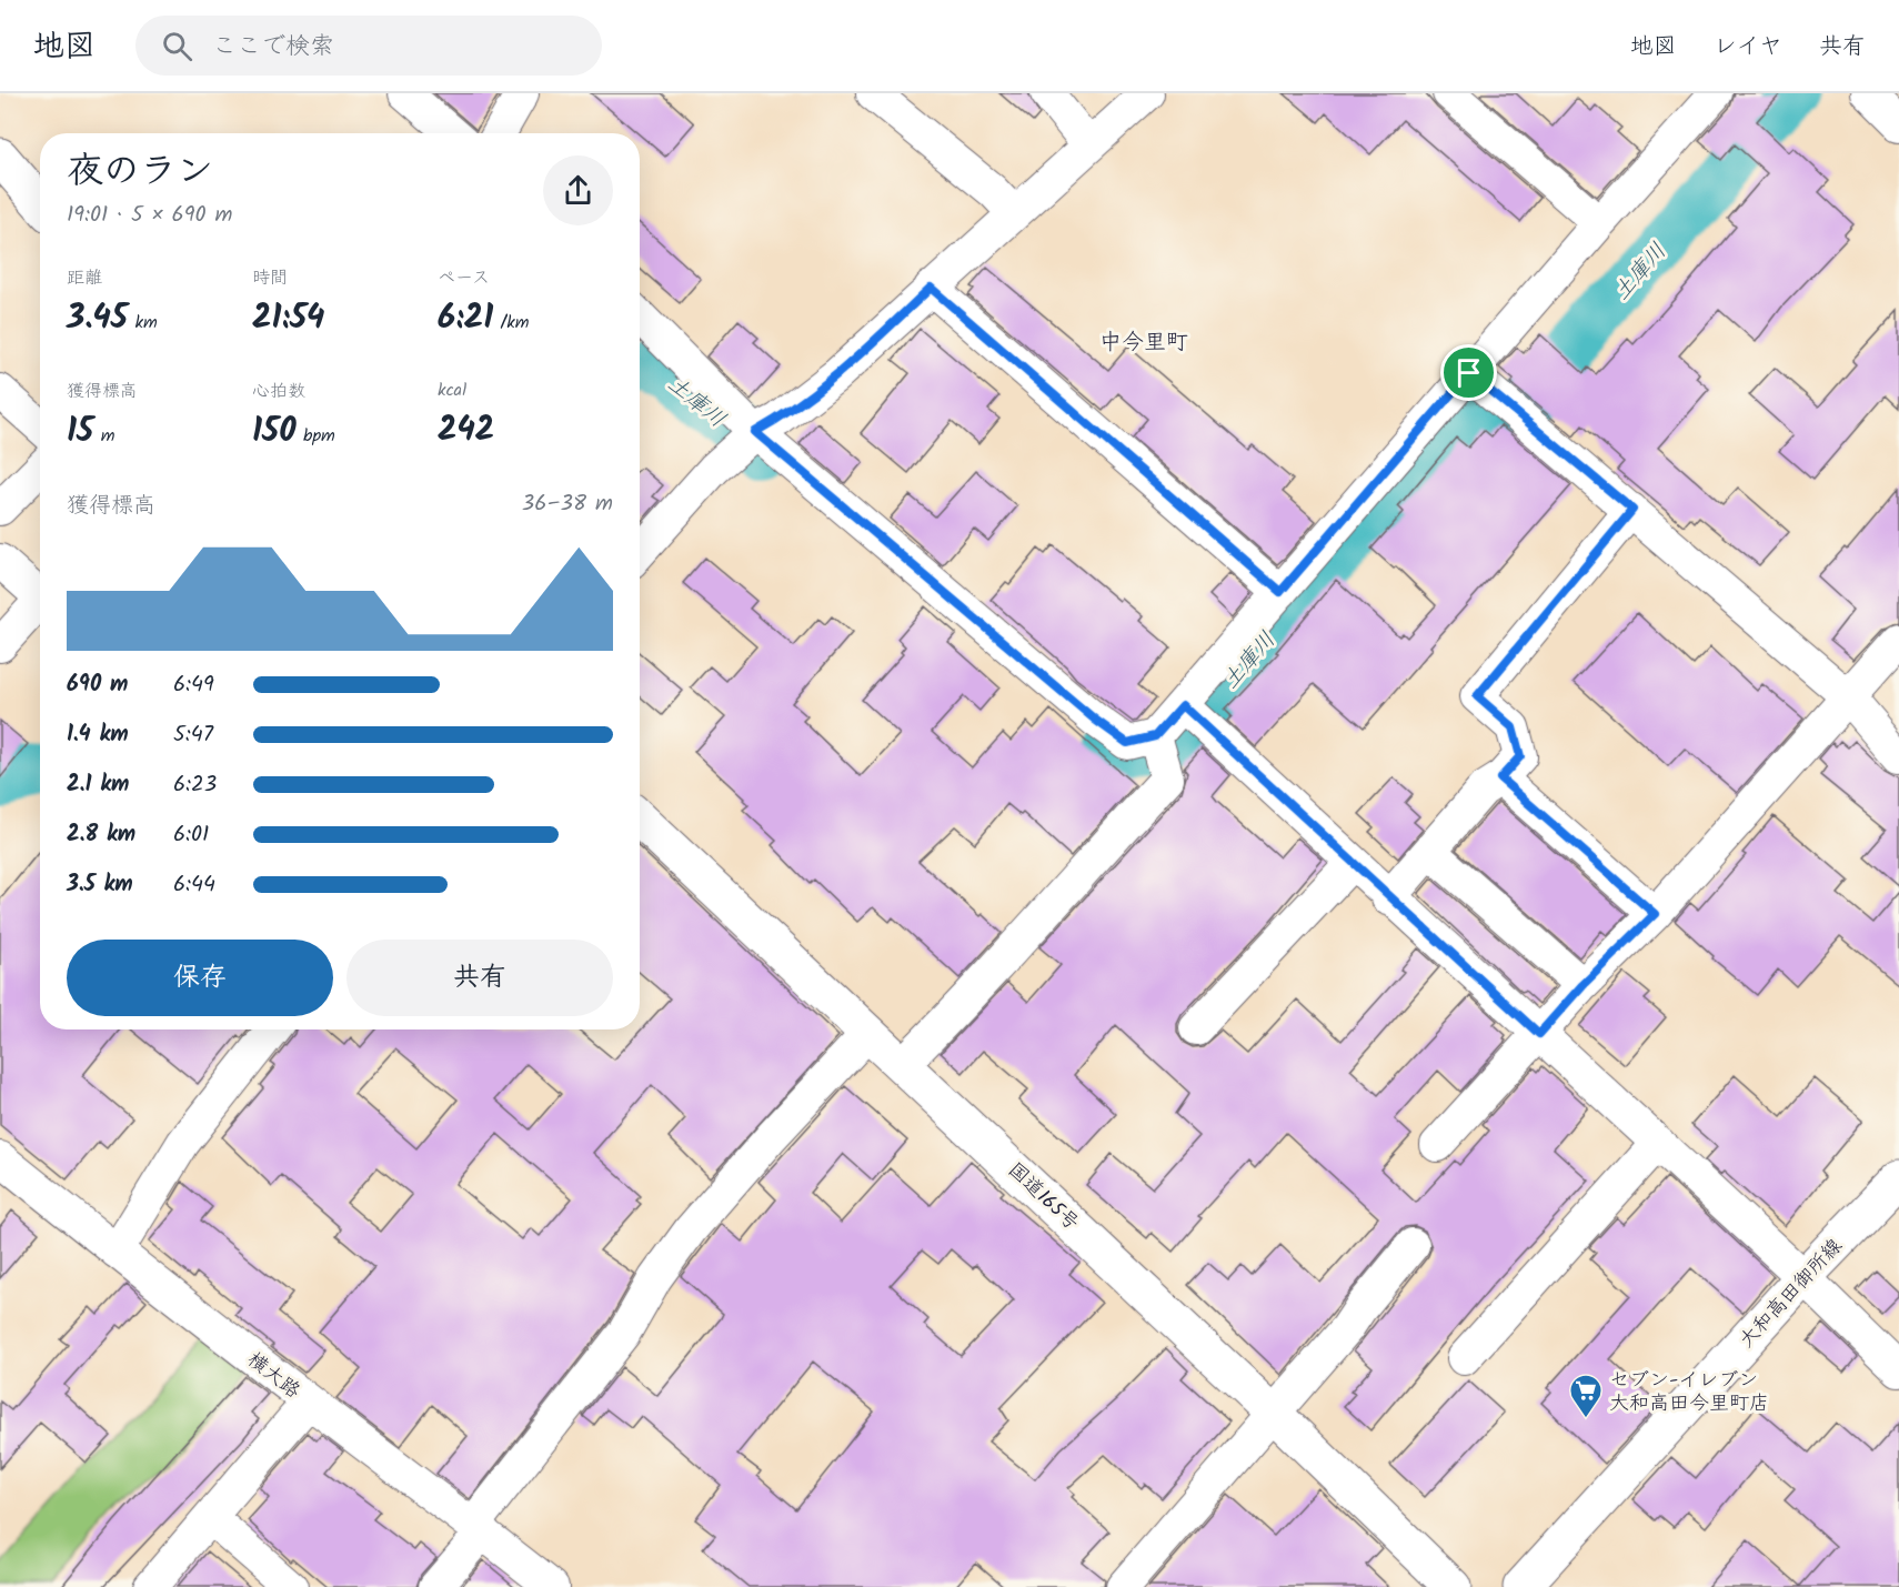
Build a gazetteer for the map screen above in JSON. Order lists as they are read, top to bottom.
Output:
{
  "streets": {
    "main road": ["国道165号", "大和高田御所線"],
    "street": ["横大路"]
  },
  "districts": ["中今里町"],
  "water": ["土庫川"],
  "places": {
    "supermarket": ["セブン-イレブン 大和高田今里町店"]
  },
  "page": {
    "header": "地図",
    "search": "ここで検索",
    "nav": ["地図", "レイヤ", "共有"],
    "heading": ["夜のラン", "19:01 · 5 × 690 m"],
    "stats": [
      ["距離", "3.45 km"],
      ["時間", "21:54"],
      ["ペース", "6:21 /km"],
      ["獲得標高", "15 m"],
      ["心拍数", "150 bpm"],
      ["kcal", "242"]
    ],
    "chart": ["獲得標高", "36–38 m"],
    "list": [
      {
        "name": "690 m",
        "note": "6:49"
      },
      {
        "name": "1.4 km",
        "note": "5:47"
      },
      {
        "name": "2.1 km",
        "note": "6:23"
      },
      {
        "name": "2.8 km",
        "note": "6:01"
      },
      {
        "name": "3.5 km",
        "note": "6:44"
      }
    ],
    "buttons": ["保存", "共有"]
  }
}
